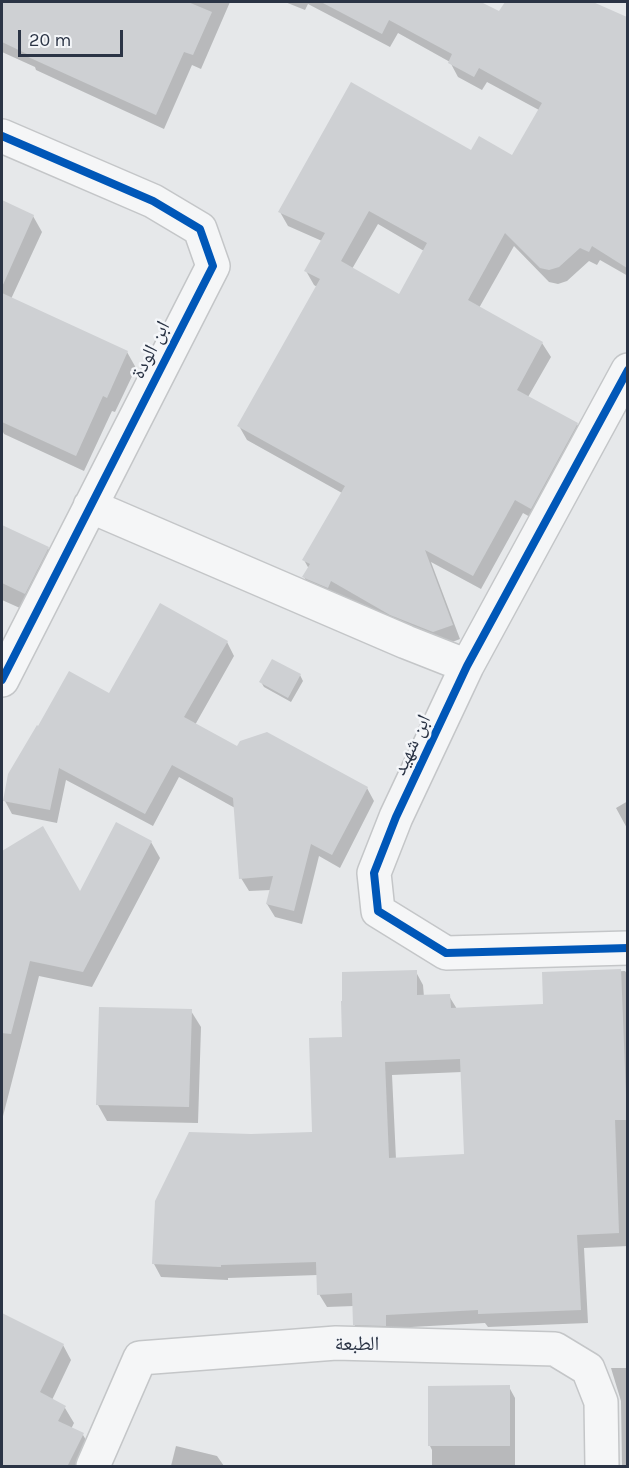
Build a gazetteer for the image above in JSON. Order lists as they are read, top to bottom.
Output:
{
  "streets": {
    "street": ["ابن الودة", "ابن شهيد", "الطبعة"]
  },
  "scale_bar": "20 m"
}
